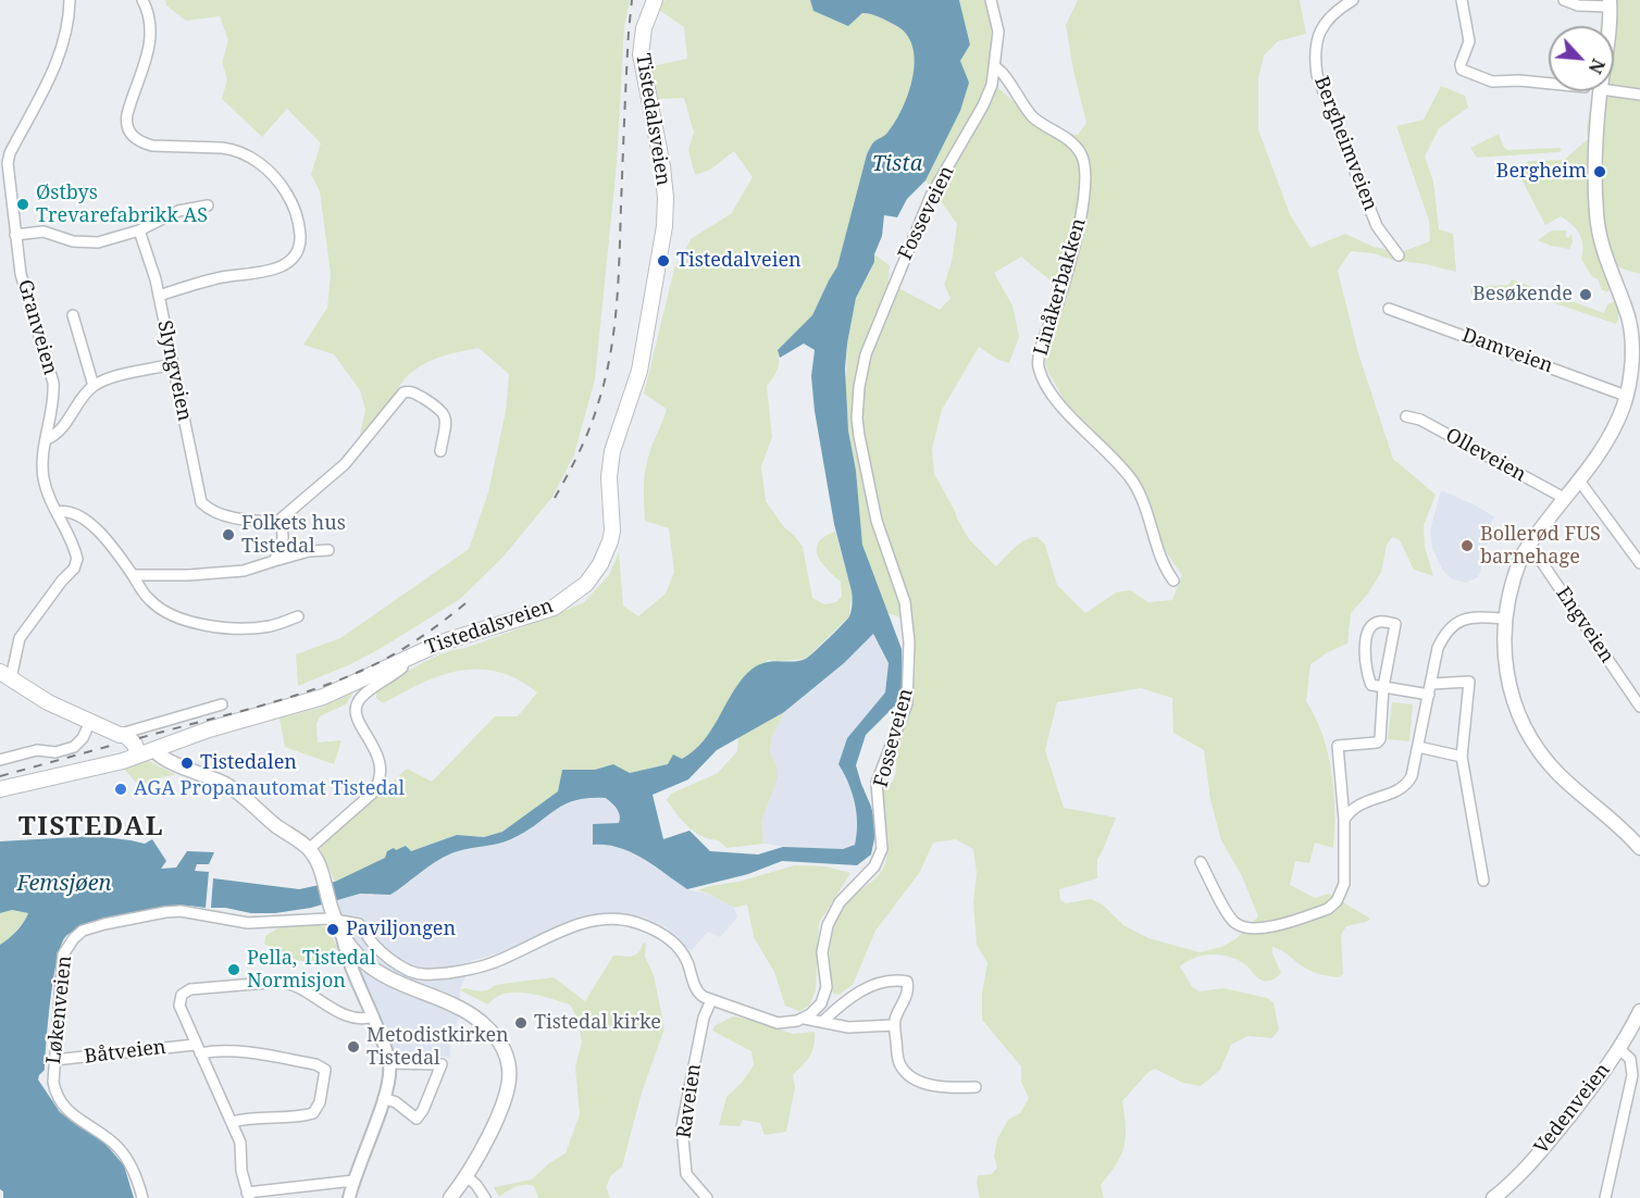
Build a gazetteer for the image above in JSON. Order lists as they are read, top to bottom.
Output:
{
  "streets": {
    "main road": ["Tistedalsveien", "Vedenveien"],
    "street": [
      "Bergheimveien",
      "Fosseveien",
      "Linåkerbakken",
      "Granveien",
      "Damveien",
      "Slyngveien",
      "Olleveien",
      "Engveien",
      "Løkenveien",
      "Båtveien",
      "Raveien"
    ]
  },
  "crossings": [
    ["Fosseveien", "Linåkerbakken"],
    ["Løkenveien", "Båtveien"]
  ],
  "districts": ["TISTEDAL"],
  "water": ["Tista", "Femsjøen"],
  "places": [
    "Bergheim",
    "Østbys Trevarefabrikk AS",
    "Tistedalveien",
    "Besøkende",
    "Folkets hus Tistedal",
    "Bollerød FUS barnehage",
    "Tistedalen",
    "AGA Propanautomat Tistedal",
    "Paviljongen",
    "Pella, Tistedal Normisjon",
    "Tistedal kirke",
    "Metodistkirken Tistedal"
  ],
  "north": "bottom right"
}
